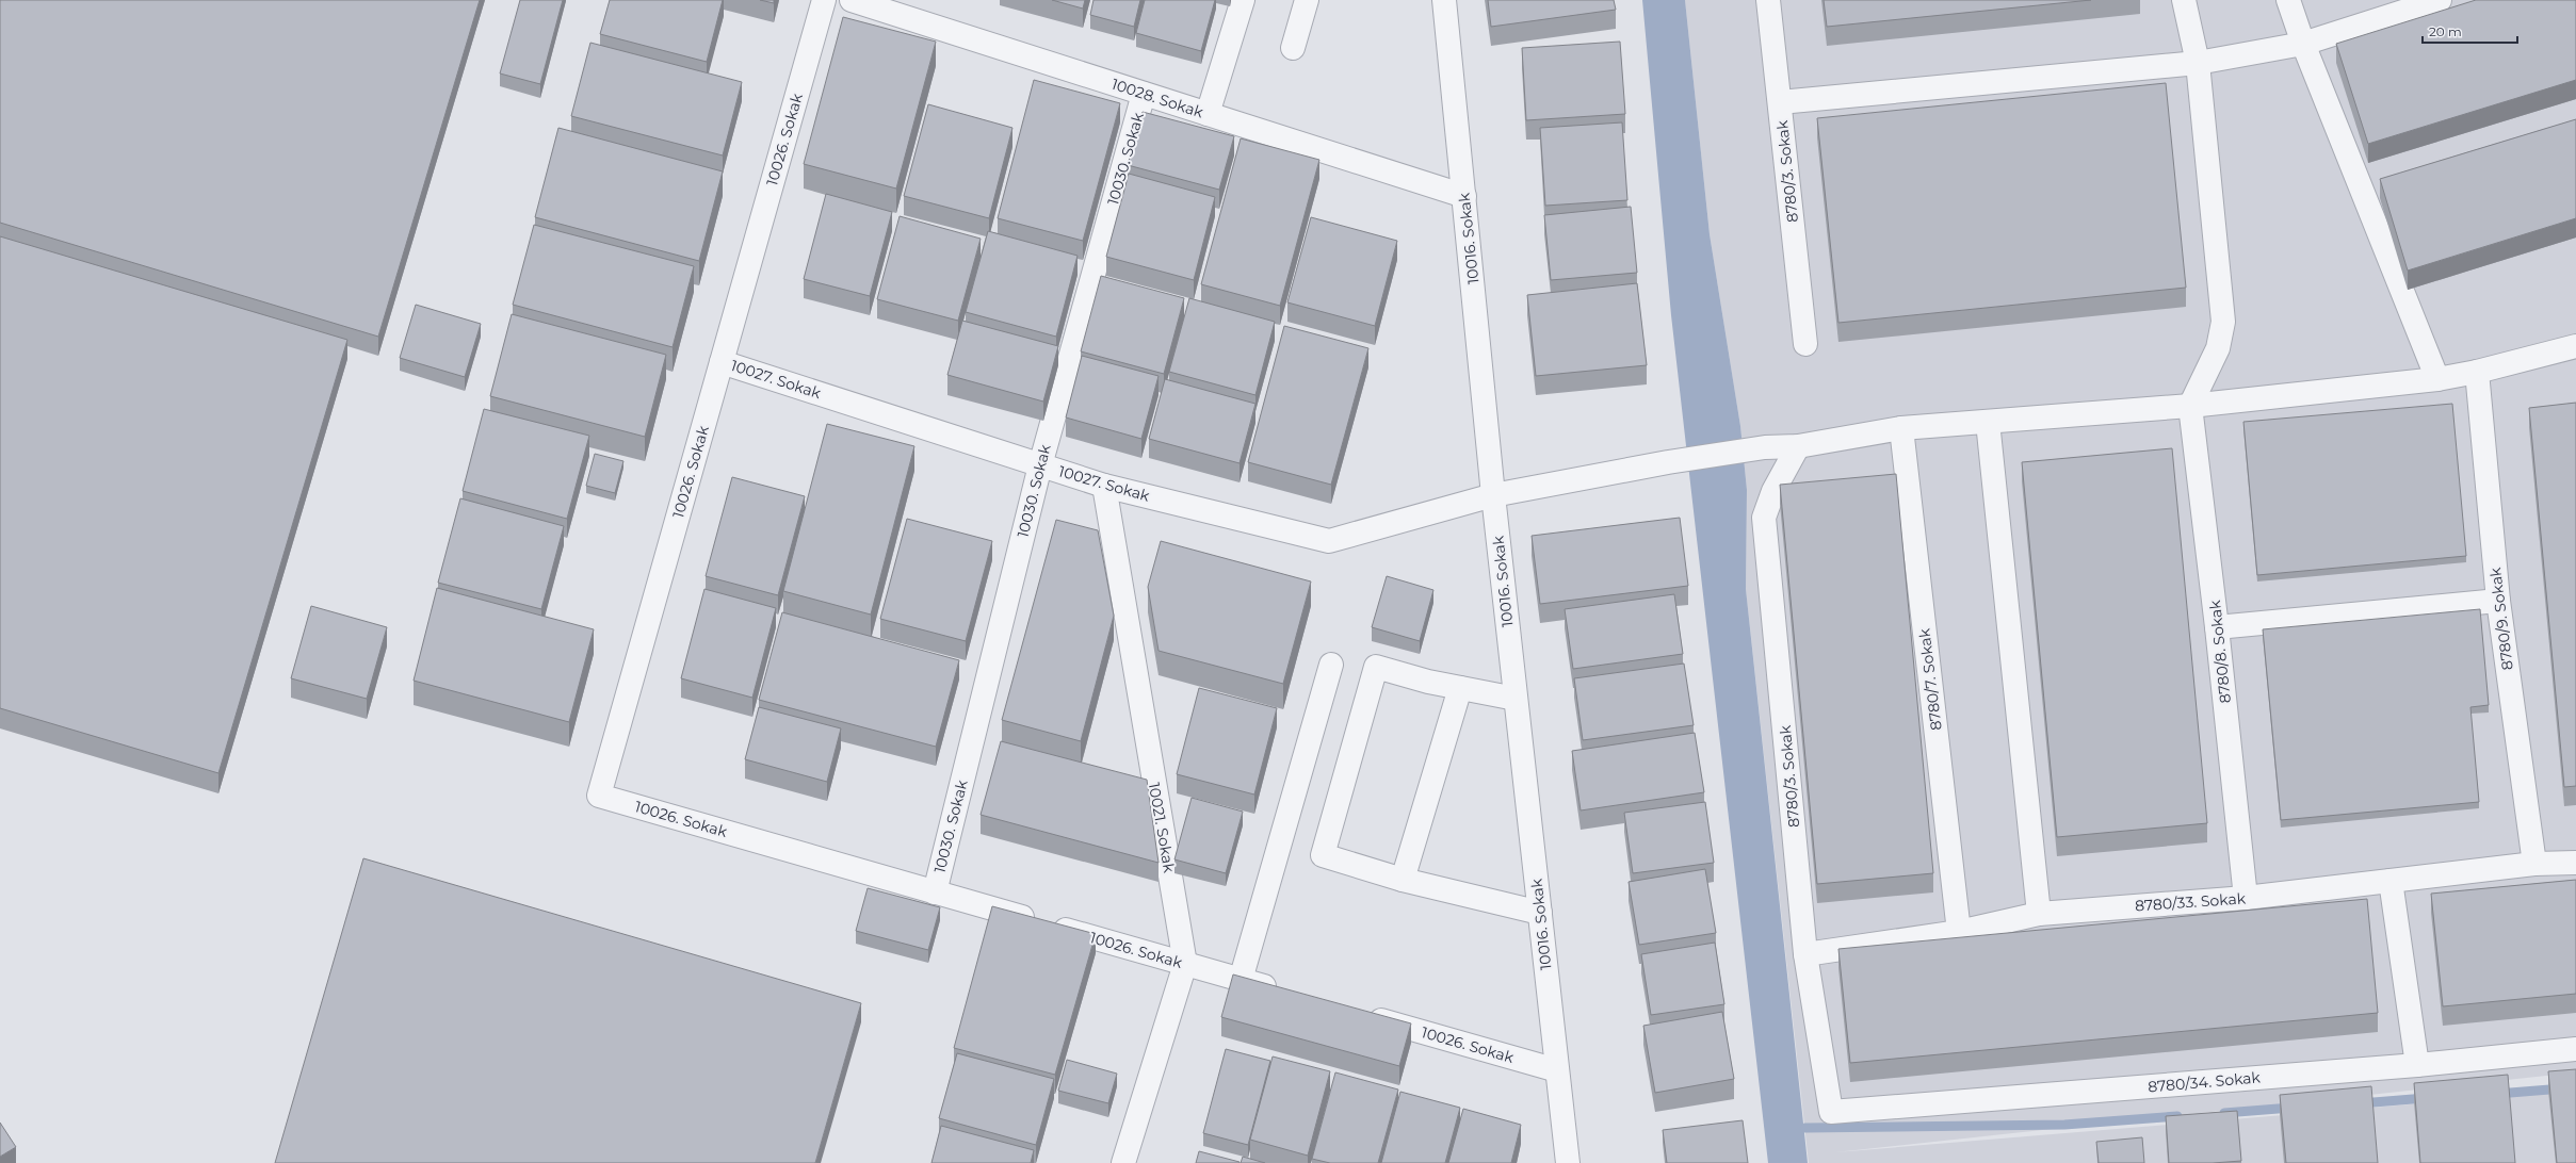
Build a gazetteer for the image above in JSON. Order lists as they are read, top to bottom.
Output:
{
  "streets": {
    "street": [
      "10028. Sokak",
      "10026. Sokak",
      "10030. Sokak",
      "8780/3. Sokak",
      "10016. Sokak",
      "10027. Sokak",
      "8780/9. Sokak",
      "8780/8. Sokak",
      "8780/7. Sokak",
      "10021. Sokak",
      "8780/33. Sokak",
      "8780/34. Sokak"
    ]
  },
  "crossings": [
    ["10028. Sokak", "10030. Sokak"],
    ["10028. Sokak", "10016. Sokak"],
    ["10026. Sokak", "10030. Sokak"],
    ["10026. Sokak", "10016. Sokak"],
    ["10026. Sokak", "10027. Sokak"],
    ["10026. Sokak", "10021. Sokak"],
    ["10030. Sokak", "10027. Sokak"],
    ["8780/3. Sokak", "10027. Sokak"],
    ["8780/3. Sokak", "8780/33. Sokak"],
    ["8780/3. Sokak", "8780/34. Sokak"],
    ["10016. Sokak", "10027. Sokak"],
    ["10027. Sokak", "8780/9. Sokak"],
    ["10027. Sokak", "8780/8. Sokak"],
    ["10027. Sokak", "8780/7. Sokak"],
    ["10027. Sokak", "10021. Sokak"],
    ["8780/9. Sokak", "8780/33. Sokak"],
    ["8780/8. Sokak", "8780/33. Sokak"],
    ["8780/7. Sokak", "8780/33. Sokak"]
  ],
  "scale_bar": "20 m"
}
